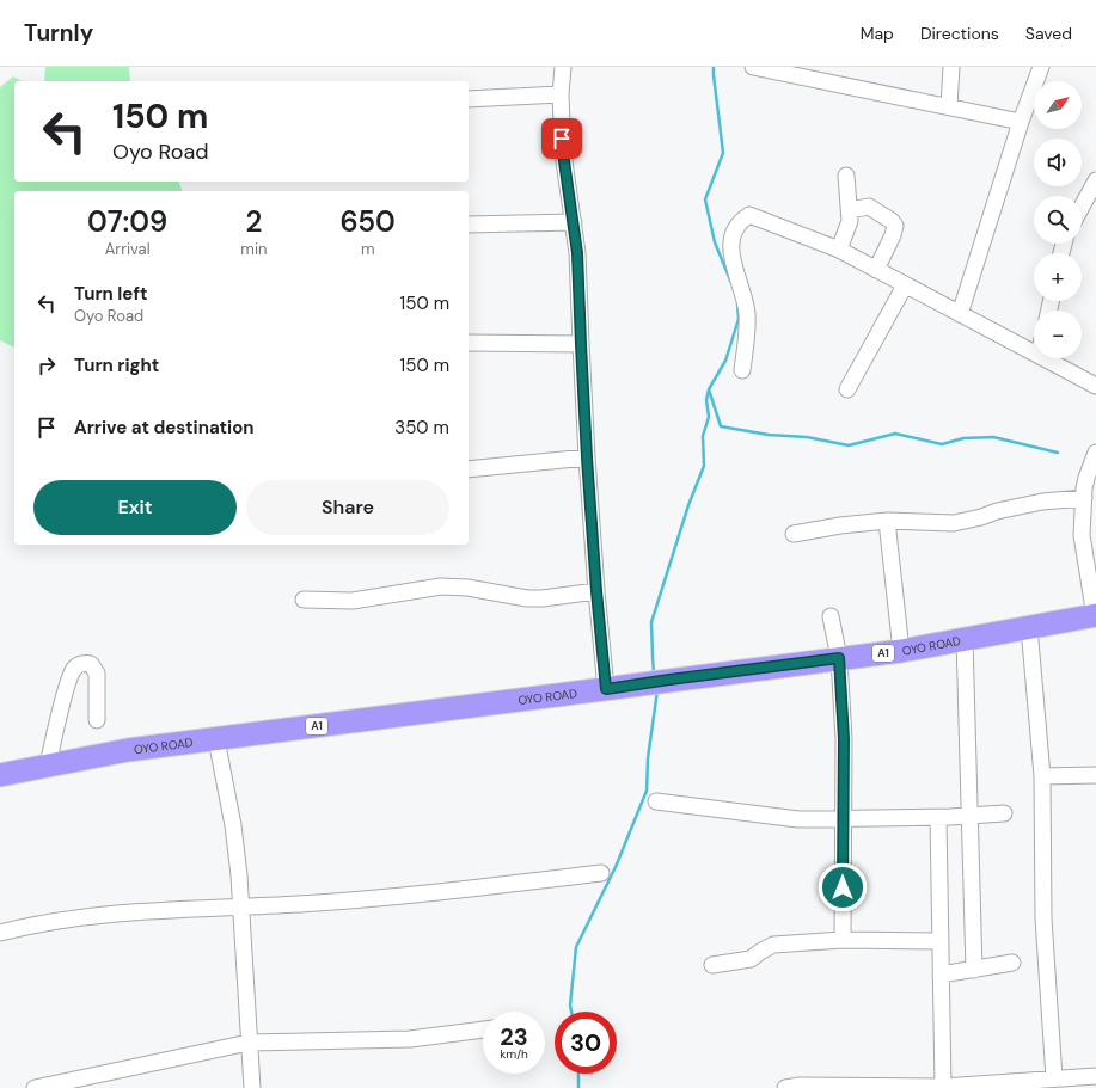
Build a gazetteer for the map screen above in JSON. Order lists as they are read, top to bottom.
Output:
{
  "streets": {
    "highway": ["OYO ROAD", "A1"]
  },
  "north": "top right",
  "page": {
    "header": "Turnly",
    "nav": ["Map", "Directions", "Saved"],
    "map_buttons": ["+", "−"],
    "turn": ["150 m", "Oyo Road"],
    "eta": [
      "07:09",
      "Arrival",
      "2",
      "min",
      "650",
      "m"
    ],
    "list": [
      {
        "name": "Turn left",
        "note": "Oyo Road",
        "value": "150 m"
      },
      {
        "name": "Turn right",
        "value": "150 m"
      },
      {
        "name": "Arrive at destination",
        "value": "350 m"
      }
    ],
    "buttons": ["Exit", "Share"],
    "speed": "23 km/h",
    "limit": "30"
  }
}
